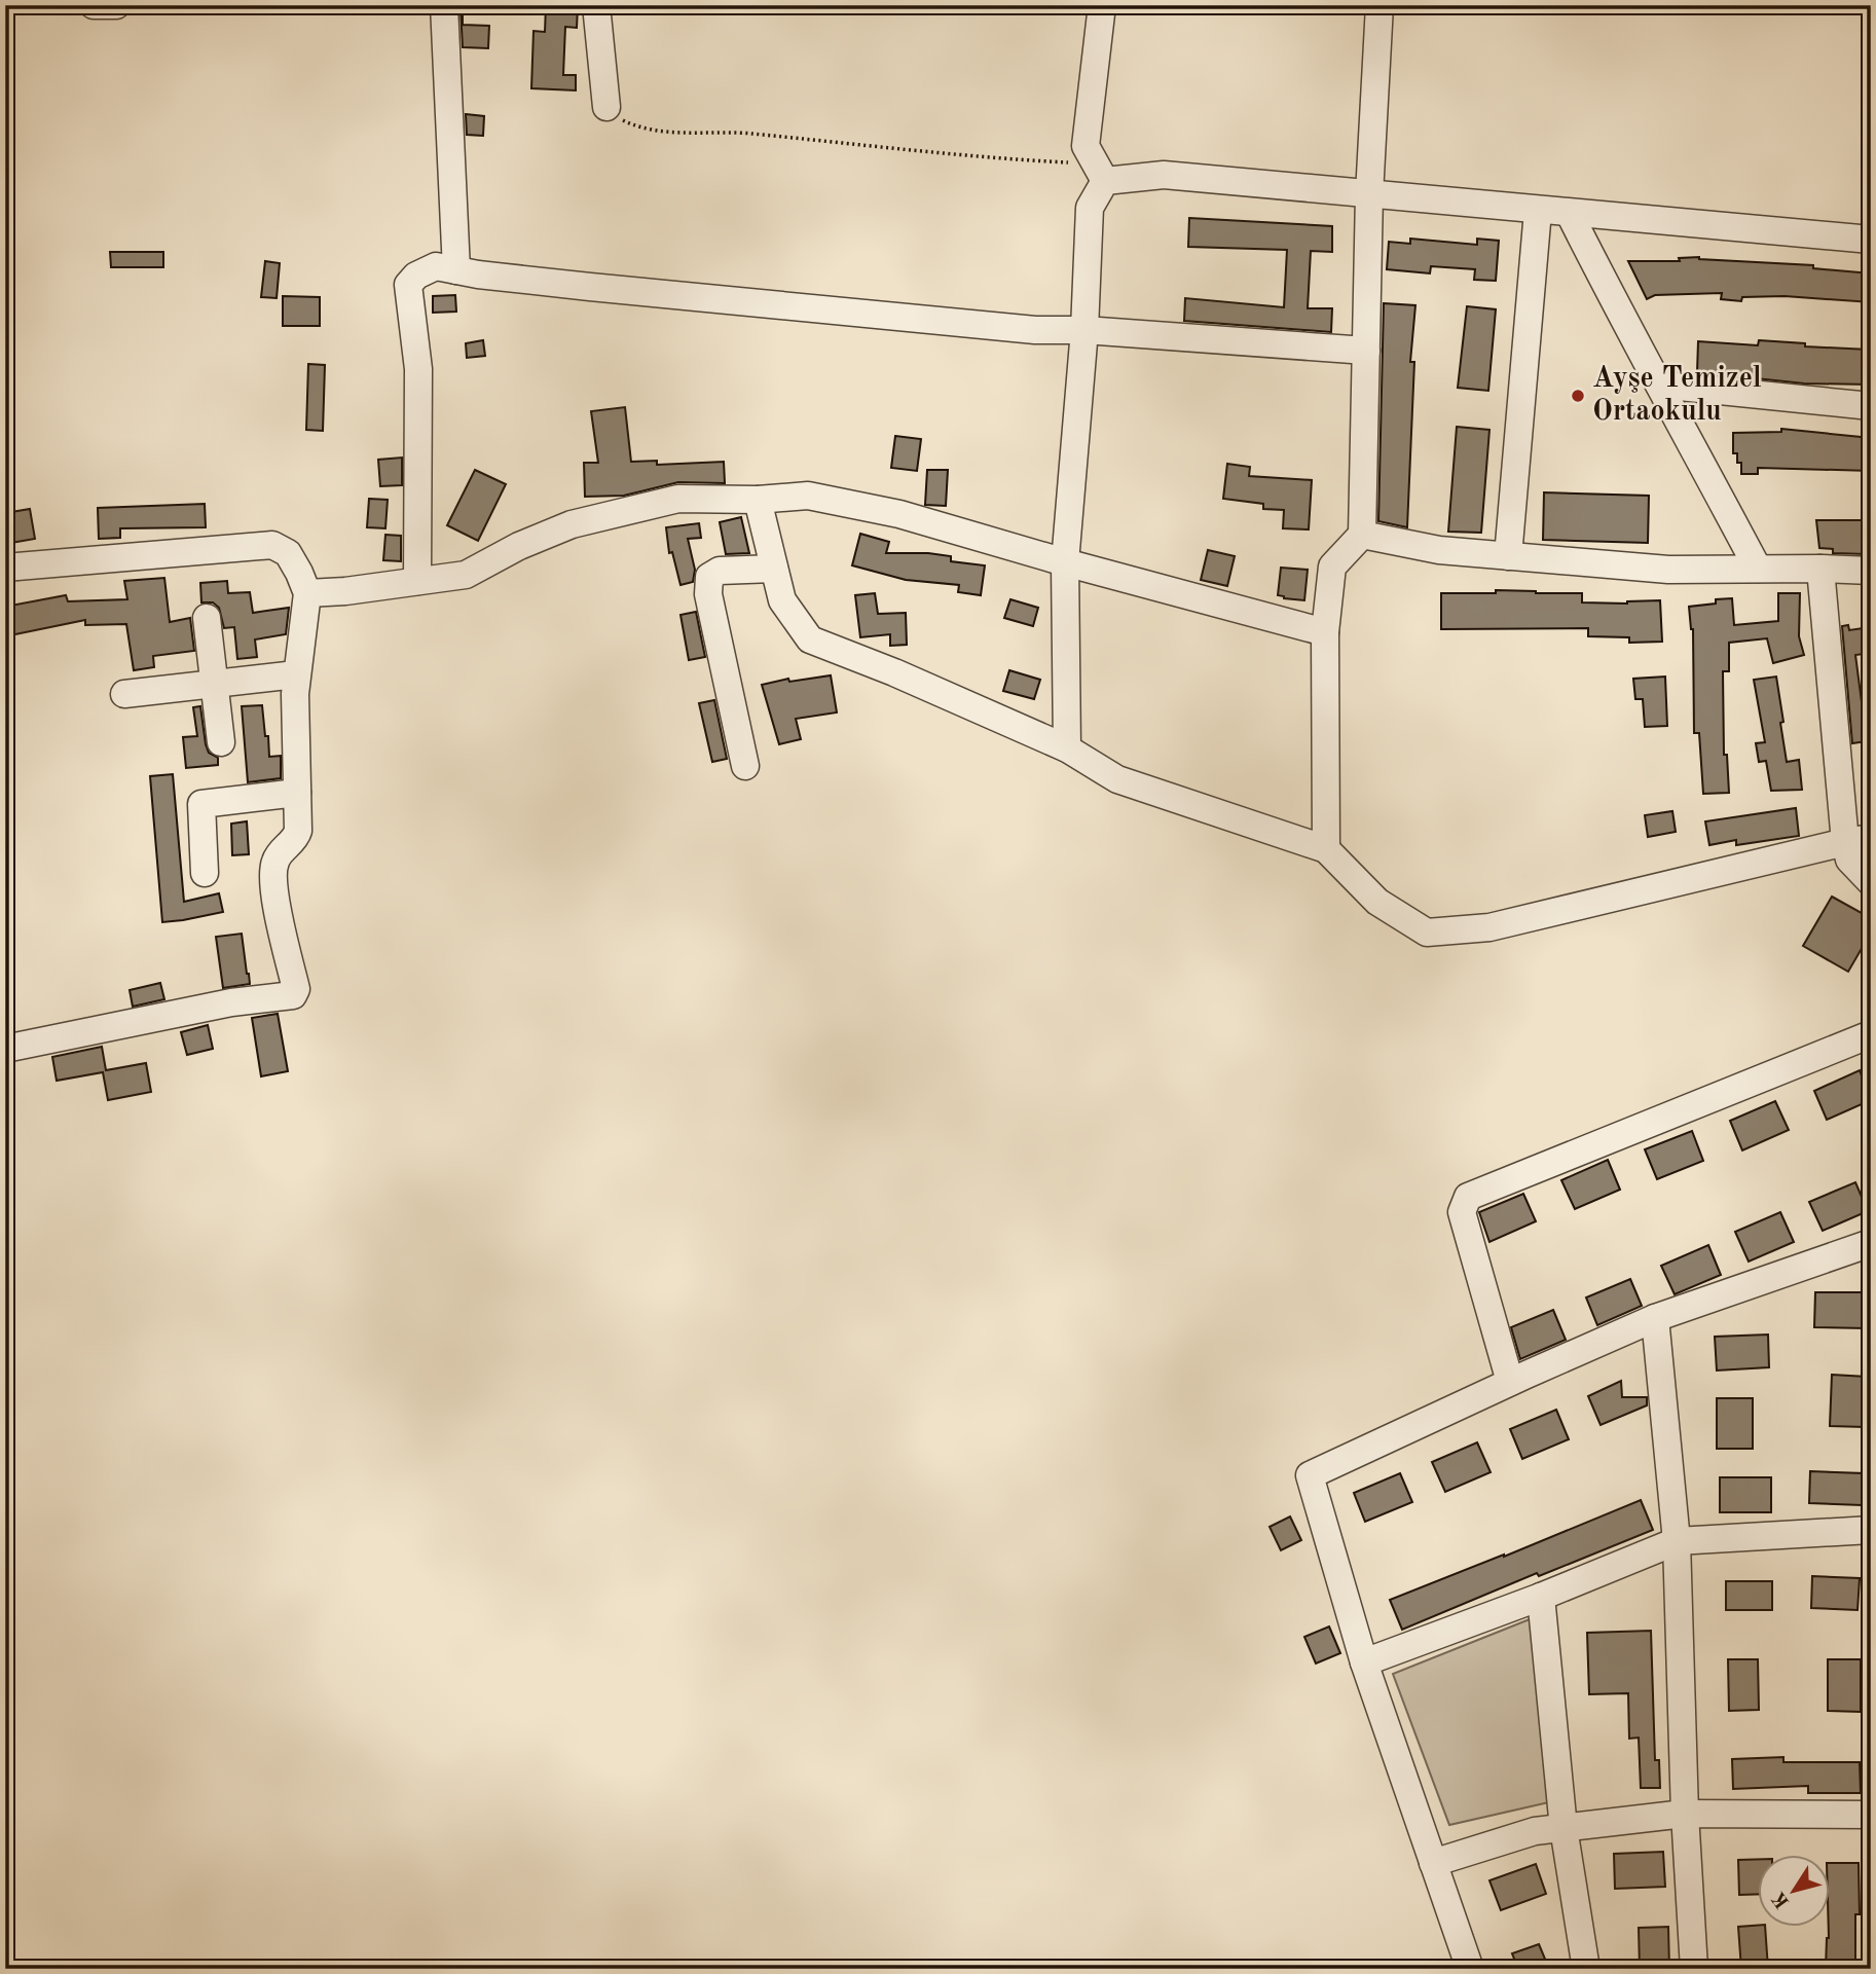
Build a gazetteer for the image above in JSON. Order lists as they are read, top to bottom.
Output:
{
  "places": ["Ayşe Temizel Ortaokulu"],
  "north": "bottom left"
}
